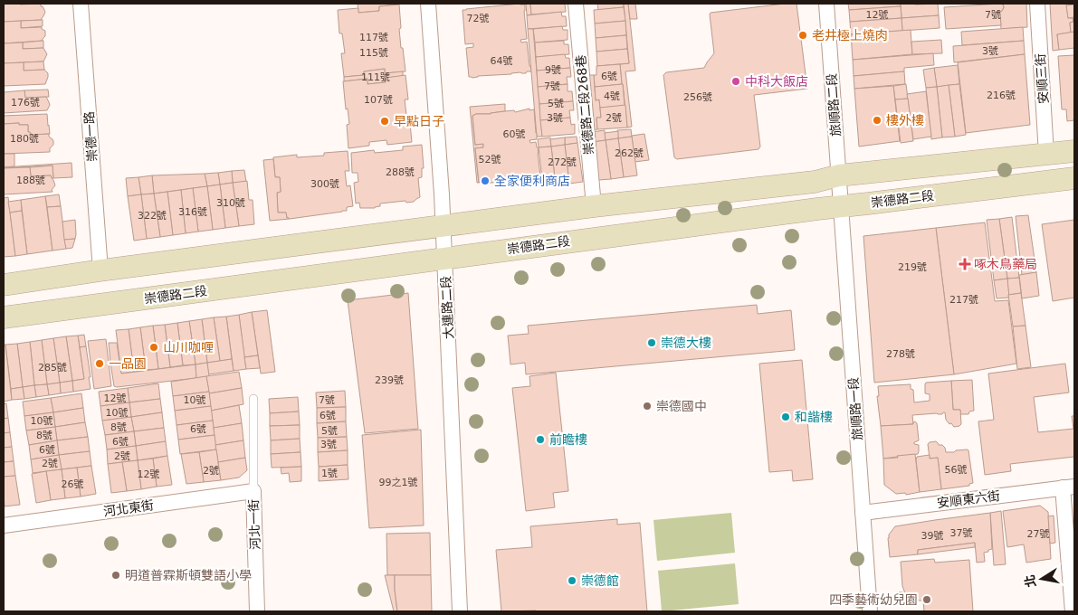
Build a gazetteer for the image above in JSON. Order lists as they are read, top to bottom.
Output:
{
  "streets": {
    "main road": ["崇德路二段"],
    "street": [
      "安順三街",
      "崇德路二段268巷",
      "旅順路二段",
      "崇德一路",
      "大連路二段",
      "旅順路一段",
      "安順東六街",
      "河北東街",
      "河北一街"
    ]
  },
  "crossings": [
    ["旅順路二段", "崇德路二段"],
    ["旅順路二段", "旅順路一段"],
    ["崇德路二段", "大連路二段"],
    ["崇德路二段", "旅順路一段"],
    ["旅順路一段", "安順東六街"],
    ["河北東街", "河北一街"]
  ],
  "places": {
    "other": [
      "老井極上燒肉",
      "中科大飯店",
      "樓外樓",
      "早點日子",
      "全家便利商店",
      "崇德大樓",
      "山川咖喱",
      "一品園",
      "崇德國中",
      "和諧樓",
      "前瞻樓",
      "明道普霖斯頓雙語小學",
      "崇德館",
      "四季藝術幼兒園"
    ],
    "health": ["啄木鳥藥局"]
  },
  "house_numbers": [
    "12號",
    "7號",
    "72號",
    "117號",
    "3號",
    "115號",
    "64號",
    "9號",
    "6號",
    "111號",
    "7號",
    "216號",
    "4號",
    "256號",
    "107號",
    "176號",
    "5號",
    "3號",
    "2號",
    "60號",
    "180號",
    "262號",
    "52號",
    "272號",
    "288號",
    "188號",
    "300號",
    "310號",
    "316號",
    "322號",
    "219號",
    "217號",
    "278號",
    "285號",
    "239號",
    "12號",
    "10號",
    "7號",
    "10號",
    "6號",
    "10號",
    "8號",
    "6號",
    "5號",
    "8號",
    "6號",
    "3號",
    "6號",
    "2號",
    "2號",
    "56號",
    "2號",
    "1號",
    "12號",
    "99之1號",
    "26號",
    "37號",
    "27號",
    "39號"
  ],
  "north": "left"
}
